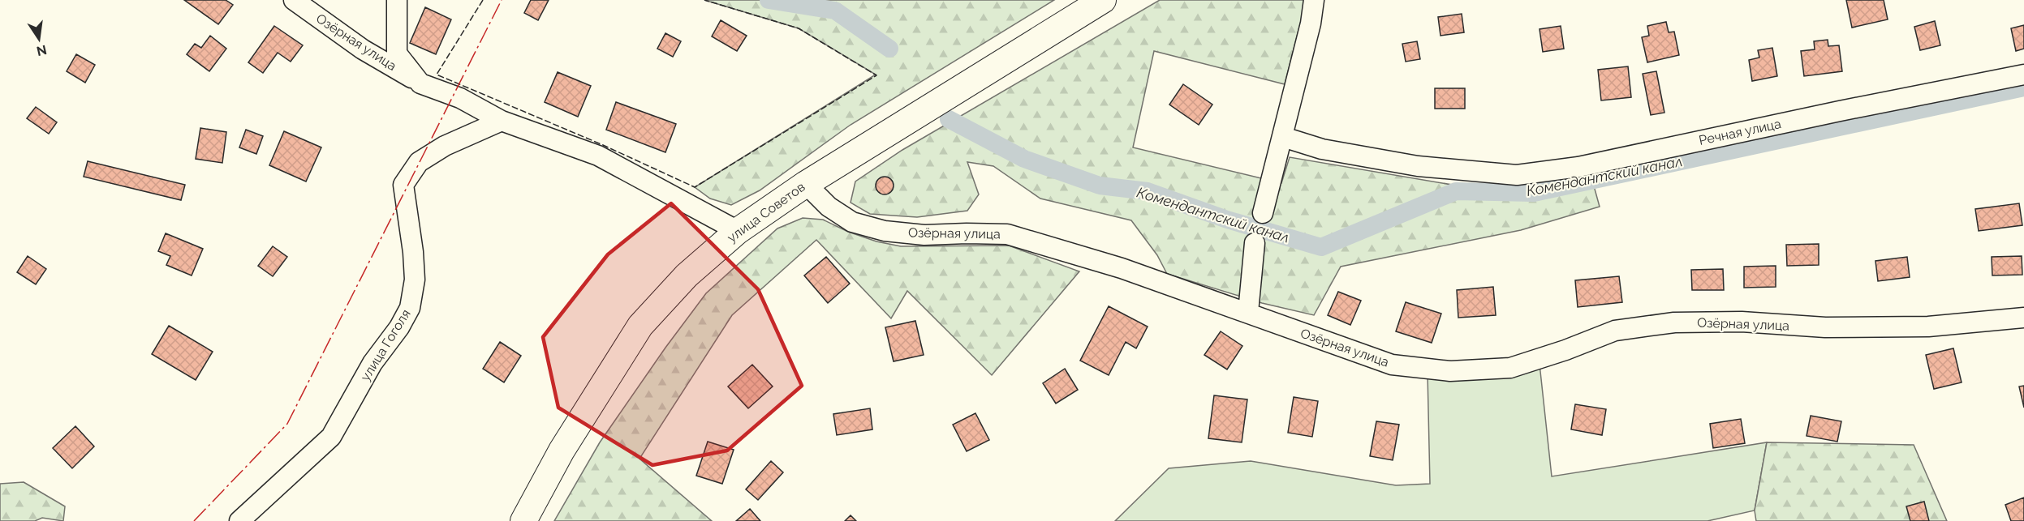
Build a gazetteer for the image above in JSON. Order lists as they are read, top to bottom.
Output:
{
  "streets": {
    "main road": ["улица Советов"],
    "street": ["Озёрная улица", "Речная улица", "улица Гоголя"]
  },
  "crossings": [
    ["Озёрная улица", "улица Советов"],
    ["Озёрная улица", "улица Гоголя"]
  ],
  "water": ["Комендантский канал"],
  "north": "bottom"
}
